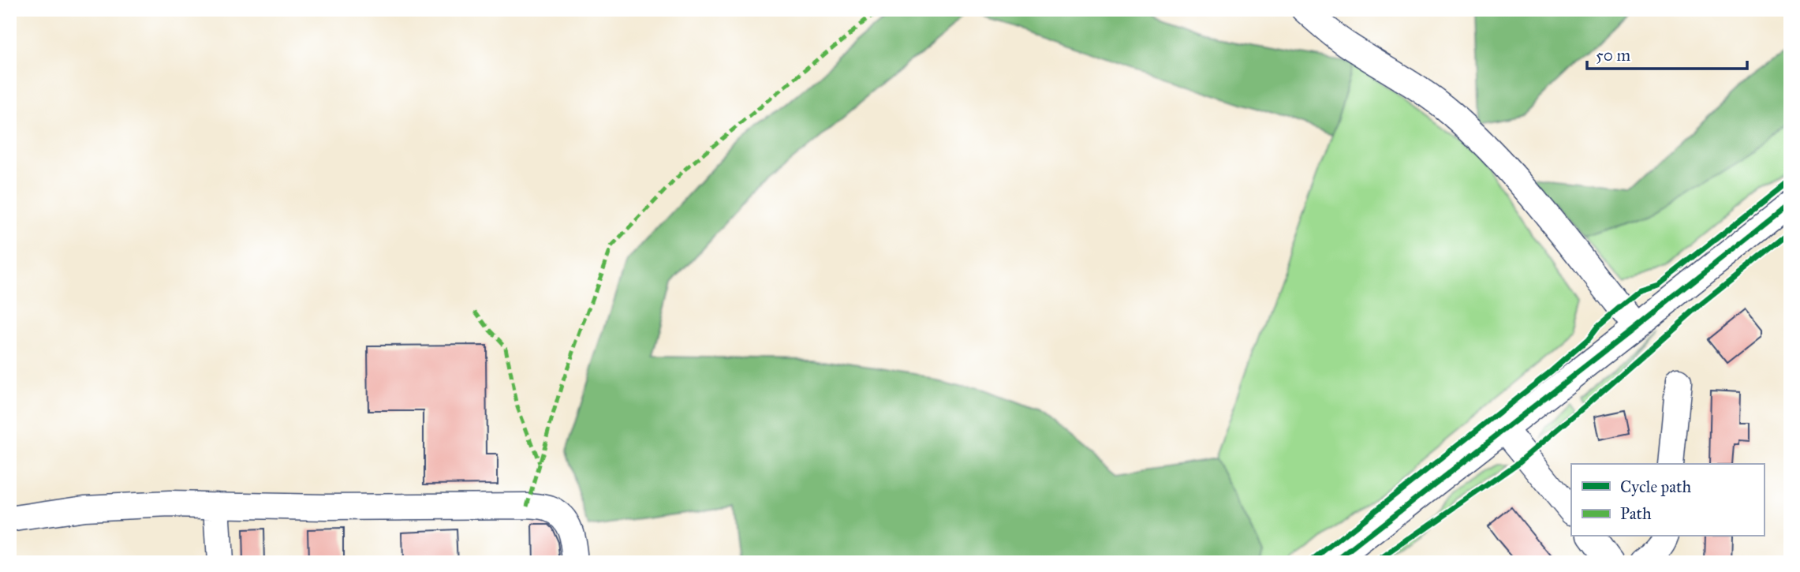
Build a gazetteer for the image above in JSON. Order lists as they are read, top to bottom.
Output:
{
  "legend": ["Cycle path", "Path"],
  "scale_bar": "50 m"
}
